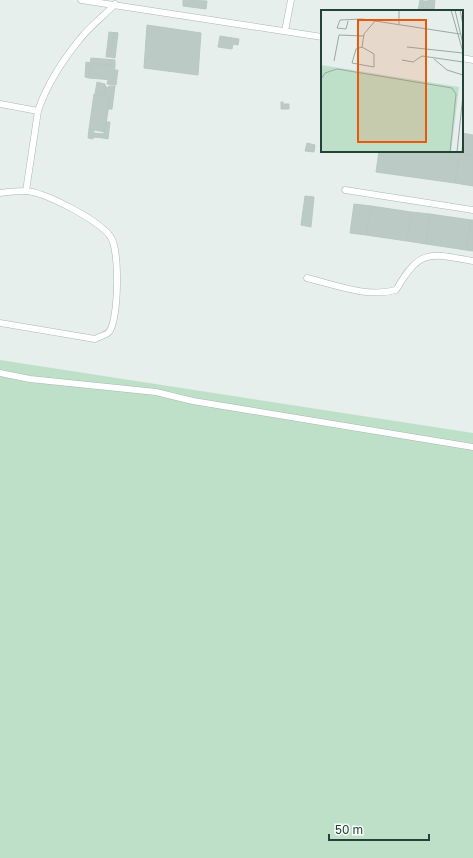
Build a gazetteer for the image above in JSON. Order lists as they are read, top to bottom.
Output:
{
  "scale_bar": "50 m"
}
